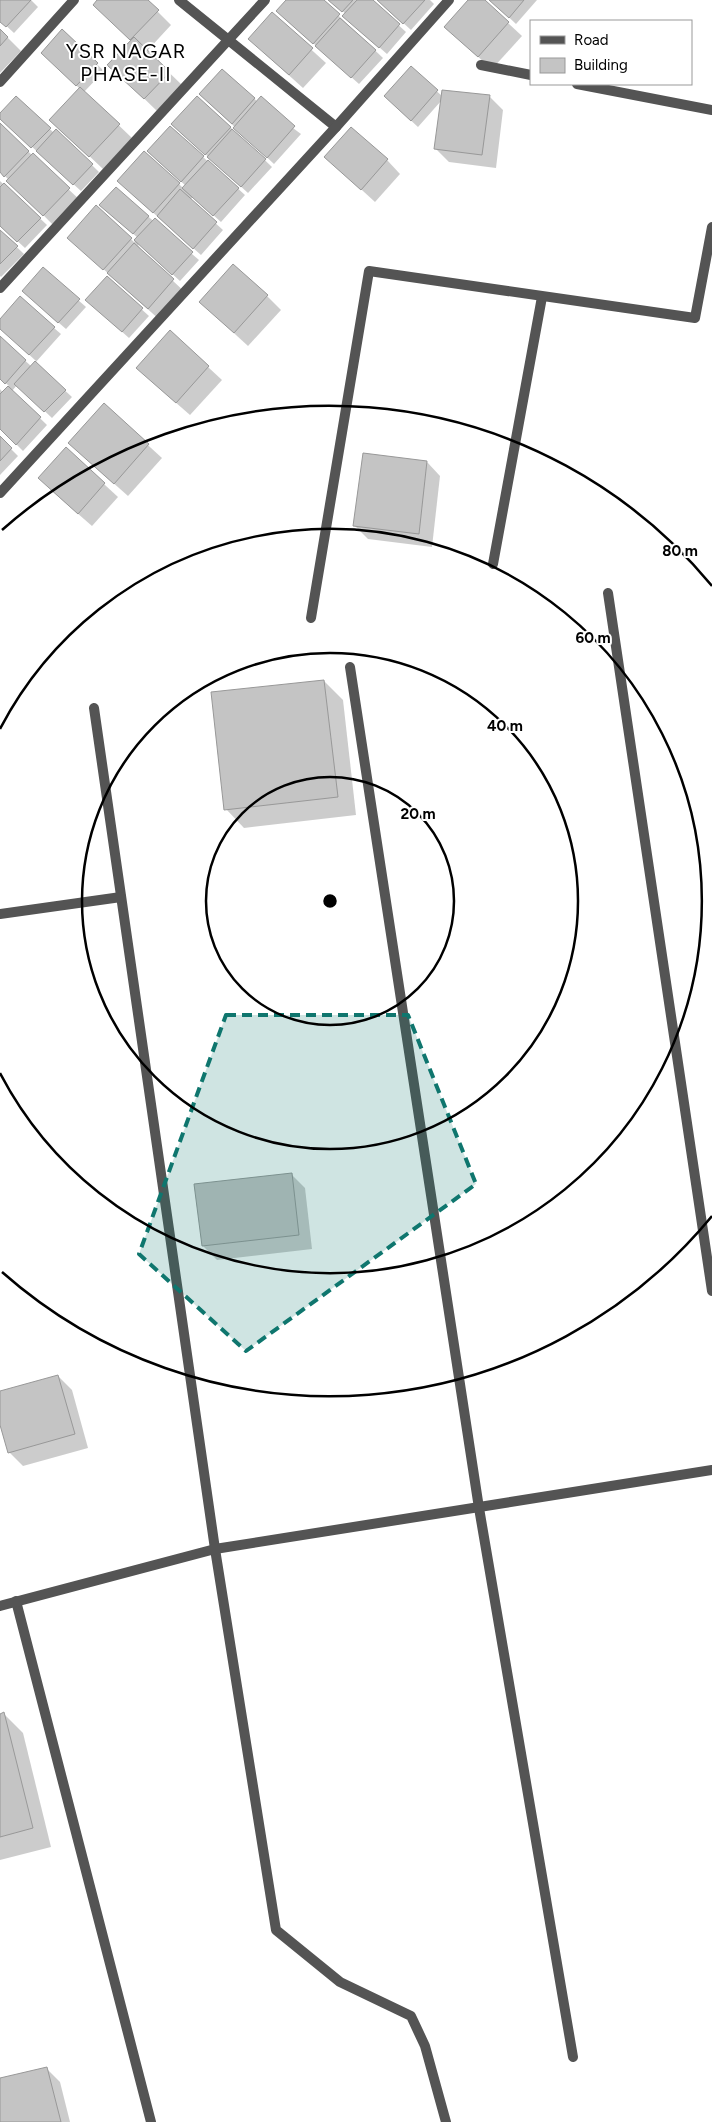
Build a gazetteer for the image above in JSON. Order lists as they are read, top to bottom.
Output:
{
  "districts": ["YSR NAGAR PHASE-II"],
  "legend": ["Road", "Building"],
  "rings": [
    "80 m",
    "60 m",
    "40 m",
    "20 m"
  ]
}
